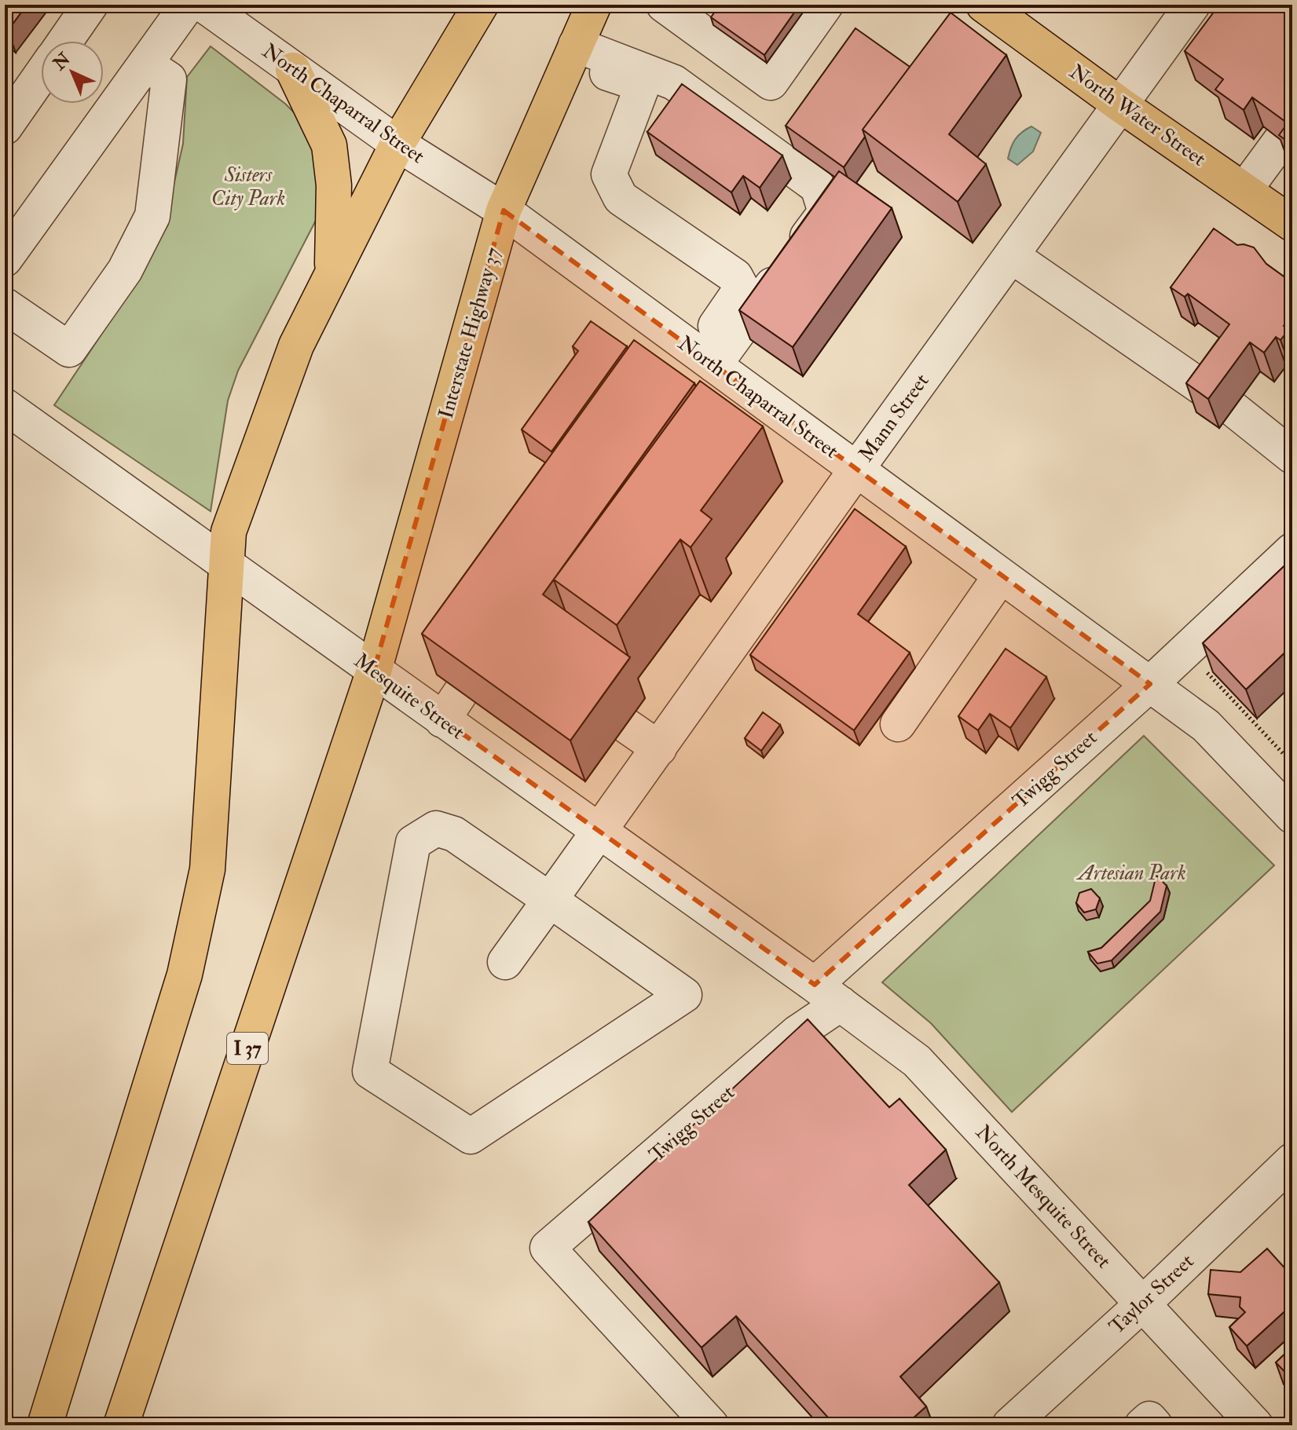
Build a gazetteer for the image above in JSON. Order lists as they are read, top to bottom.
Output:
{
  "streets": {
    "main road": ["North Water Street", "Interstate Highway 37", "I 37"],
    "street": [
      "North Chaparral Street",
      "Mann Street",
      "Mesquite Street",
      "Twigg Street",
      "North Mesquite Street",
      "Taylor Street"
    ]
  },
  "crossings": [
    ["North Chaparral Street", "Interstate Highway 37"],
    ["North Chaparral Street", "Mann Street"],
    ["North Chaparral Street", "Twigg Street"],
    ["North Water Street", "Mann Street"],
    ["Interstate Highway 37", "Mesquite Street"],
    ["Interstate Highway 37", "I 37"],
    ["Mann Street", "Mesquite Street"],
    ["Mesquite Street", "Twigg Street"],
    ["Mesquite Street", "I 37"],
    ["Mesquite Street", "North Mesquite Street"],
    ["Twigg Street", "North Mesquite Street"],
    ["North Mesquite Street", "Taylor Street"]
  ],
  "parks": ["Sisters City Park", "Artesian Park"],
  "north": "top left"
}
